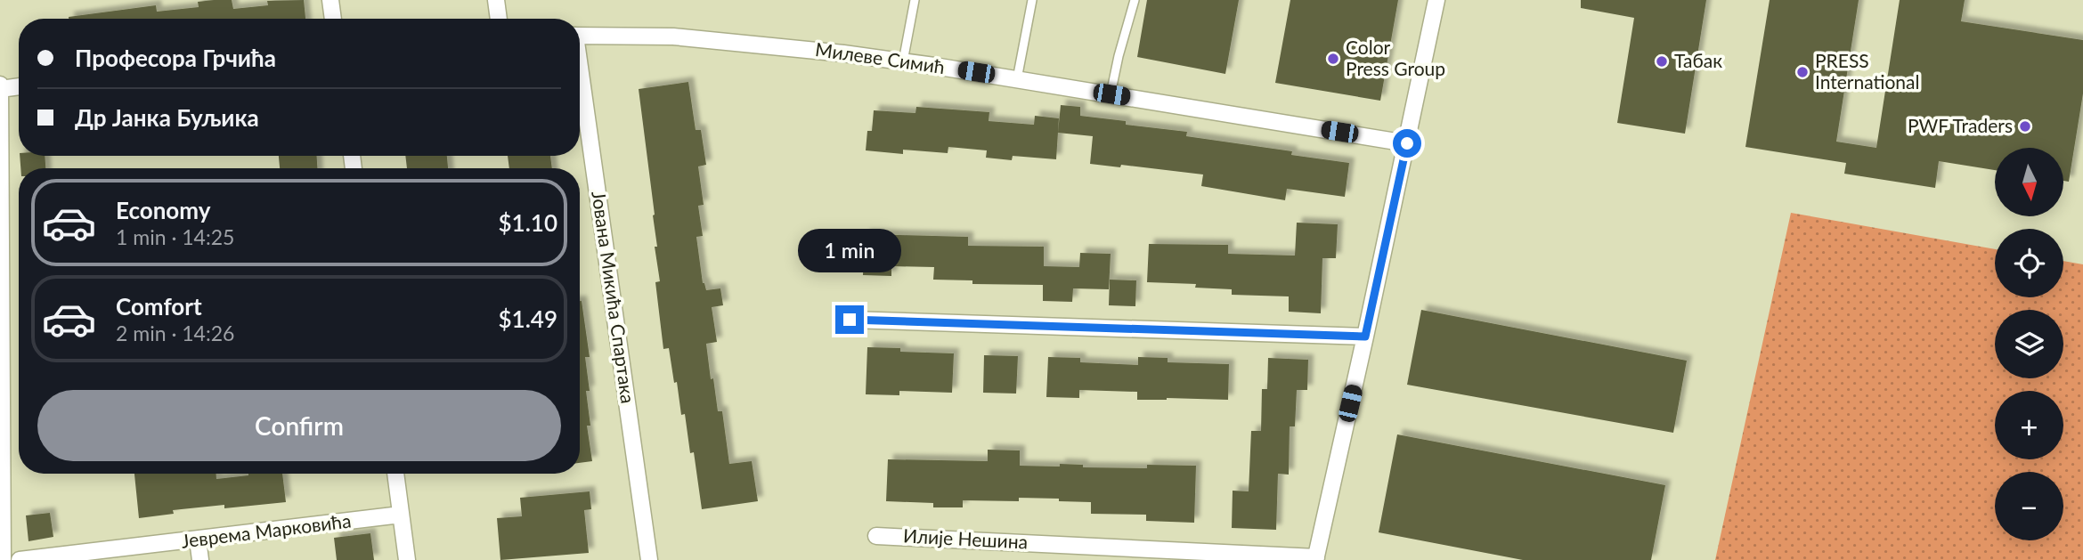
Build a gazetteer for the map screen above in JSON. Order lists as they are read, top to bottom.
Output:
{
  "streets": {
    "street": [
      "Милеве Симић",
      "Јована Микића Спартака",
      "Јеврема Марковића",
      "Илије Нешина"
    ]
  },
  "places": [
    "Color Press Group",
    "Табак",
    "PRESS International",
    "PWF Traders"
  ],
  "north": "bottom",
  "page": {
    "banner": ["Професора Грчића", "Др Јанка Буљика"],
    "map_buttons": ["+", "−"],
    "list": [
      {
        "name": "Economy",
        "note": "1 min · 14:25",
        "value": "$1.10"
      },
      {
        "name": "Comfort",
        "note": "2 min · 14:26",
        "value": "$1.49"
      }
    ],
    "bubble": "1 min",
    "buttons": "Confirm"
  }
}
